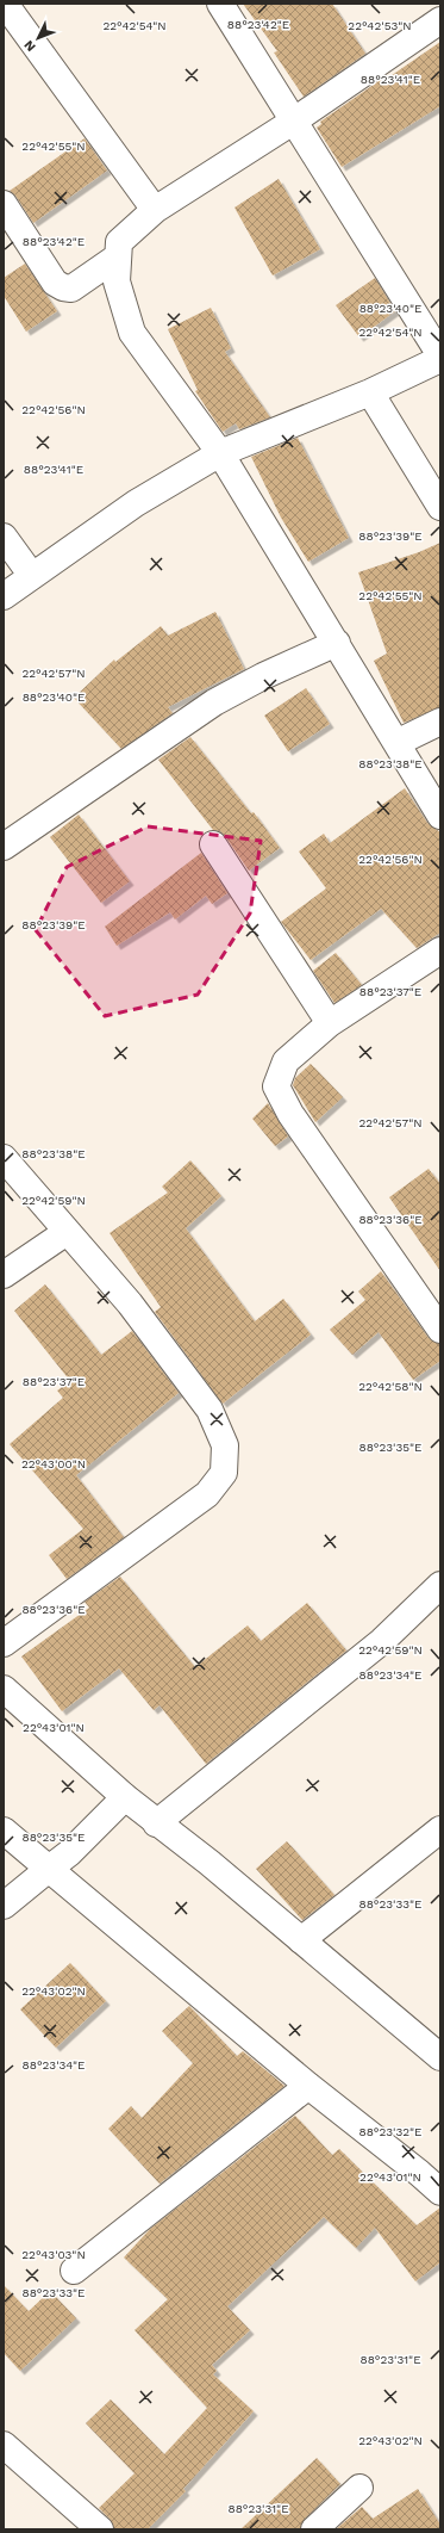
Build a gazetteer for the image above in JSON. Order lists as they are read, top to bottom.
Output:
{
  "north": "bottom left",
  "coordinates": [
    "88°23'42\"E",
    "22°42'54\"N",
    "22°42'53\"N",
    "88°23'41\"E",
    "22°42'55\"N",
    "88°23'40\"E",
    "22°42'56\"N",
    "88°23'39\"E",
    "22°42'57\"N",
    "88°23'38\"E",
    "88°23'37\"E",
    "22°42'59\"N",
    "88°23'36\"E",
    "22°42'58\"N",
    "88°23'35\"E",
    "22°43'00\"N",
    "88°23'34\"E",
    "22°43'01\"N",
    "88°23'33\"E",
    "22°43'02\"N",
    "88°23'32\"E",
    "22°43'03\"N",
    "88°23'31\"E"
  ]
}
